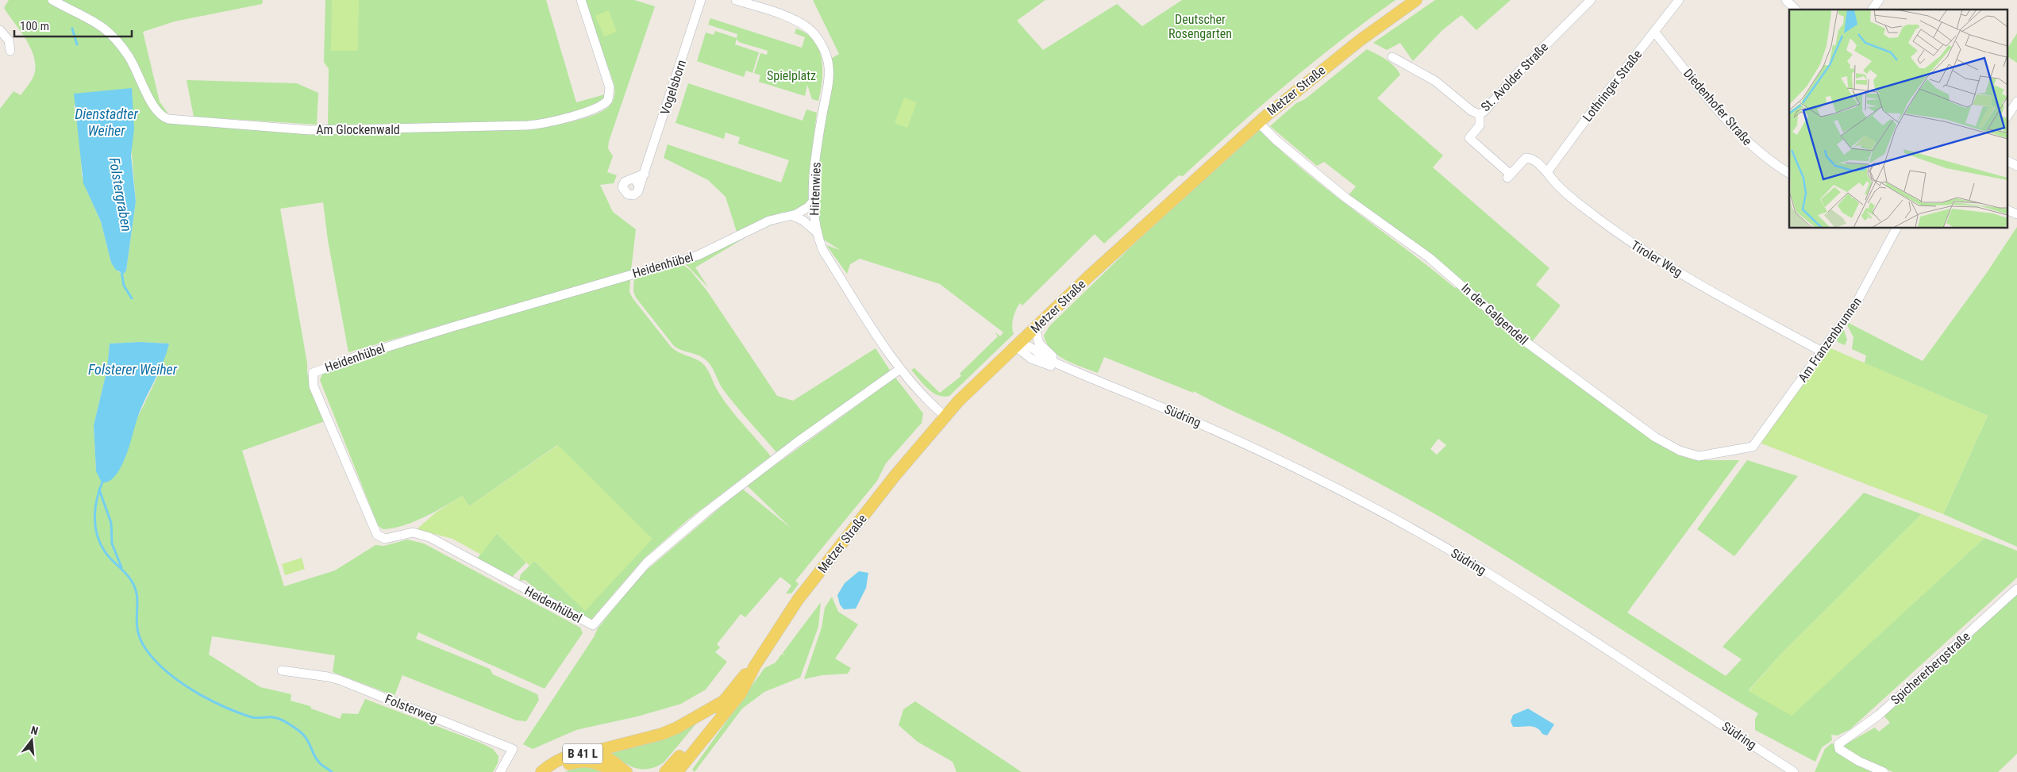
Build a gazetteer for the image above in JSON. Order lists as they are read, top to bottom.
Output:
{
  "streets": {
    "main road": ["Metzer Straße", "B 41 L"],
    "street": [
      "St. Avolder Straße",
      "Lothringer Straße",
      "Vogelsborn",
      "Diedenhofer Straße",
      "Am Glockenwald",
      "Hirtenwies",
      "Tiroler Weg",
      "Heidenhübel",
      "In der Galgendell",
      "Am Franzenbrunnen",
      "Südring",
      "Spichererbergstraße",
      "Folsterweg"
    ]
  },
  "crossings": [
    ["St. Avolder Straße", "Tiroler Weg"],
    ["Lothringer Straße", "Diedenhofer Straße"],
    ["Lothringer Straße", "Tiroler Weg"],
    ["Metzer Straße", "Hirtenwies"],
    ["Metzer Straße", "In der Galgendell"],
    ["Metzer Straße", "Südring"],
    ["Hirtenwies", "Heidenhübel"],
    ["Tiroler Weg", "Am Franzenbrunnen"],
    ["In der Galgendell", "Am Franzenbrunnen"]
  ],
  "water": ["Dienstadter Weiher", "Folstergraben", "Folsterer Weiher"],
  "parks": ["Deutscher Rosengarten", "Spielplatz"],
  "scale_bar": "100 m",
  "north": "top"
}
